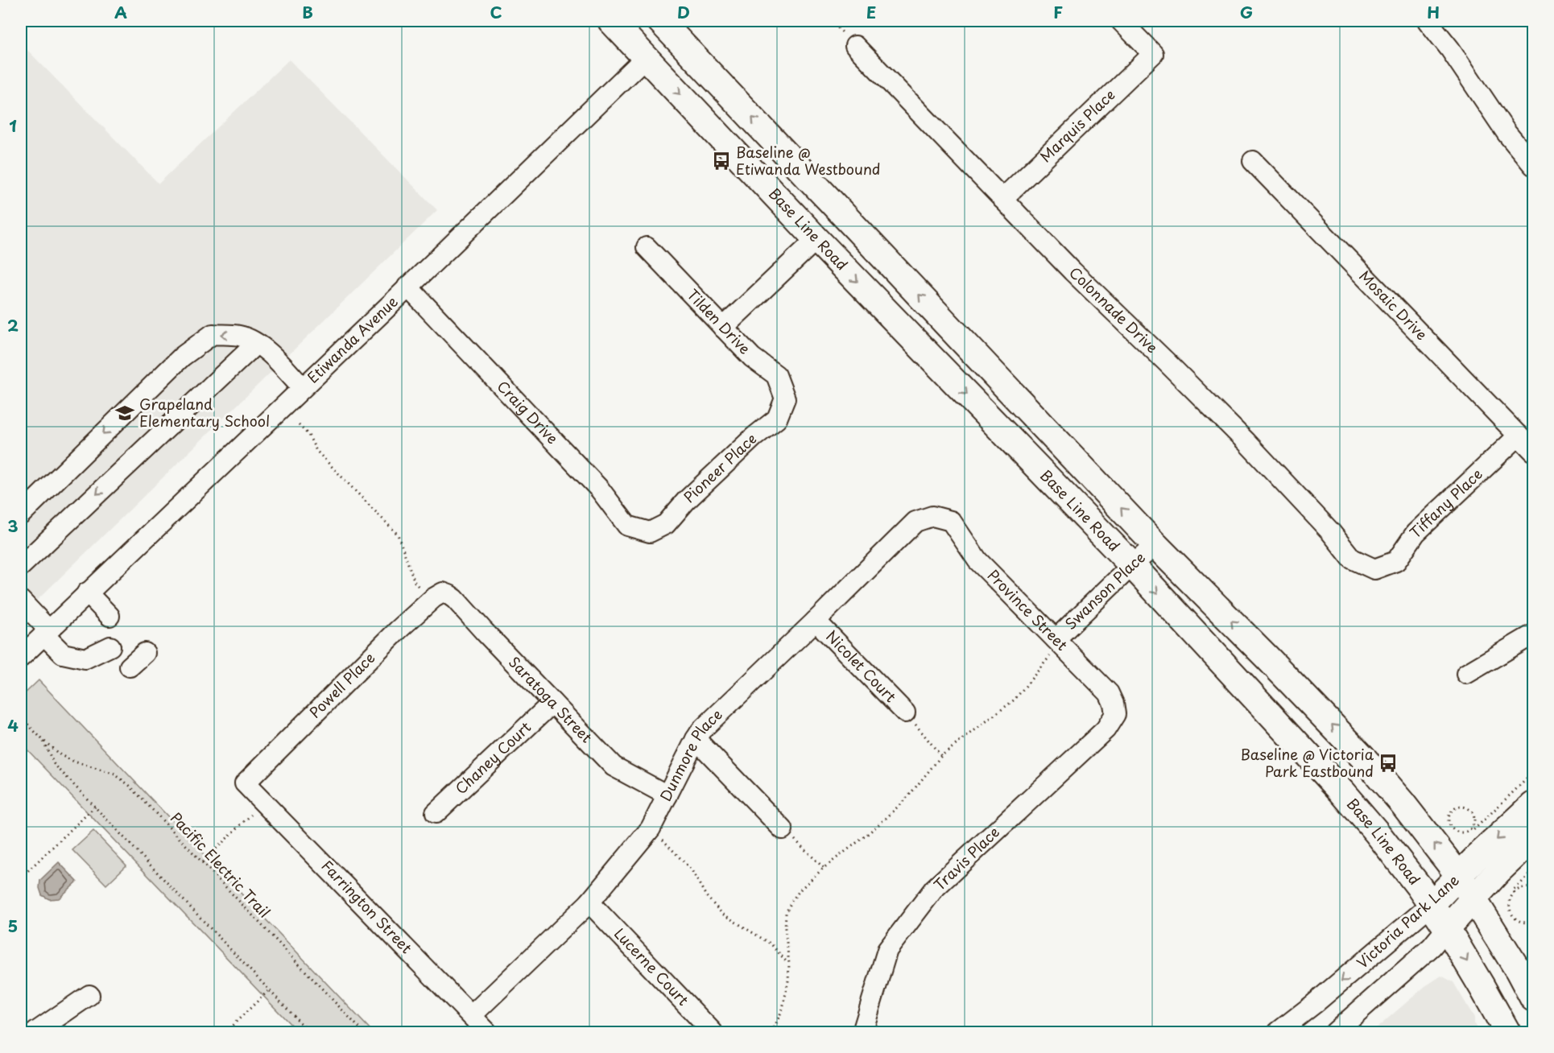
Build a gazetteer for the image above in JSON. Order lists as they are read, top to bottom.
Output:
{
  "streets": {
    "main road": ["Base Line Road", "Etiwanda Avenue", "Victoria Park Lane"],
    "street": [
      "Marquis Place",
      "Mosaic Drive",
      "Colonnade Drive",
      "Tilden Drive",
      "Craig Drive",
      "Pioneer Place",
      "Tiffany Place",
      "Swanson Place",
      "Province Street",
      "Nicolet Court",
      "Powell Place",
      "Saratoga Street",
      "Dunmore Place",
      "Chaney Court",
      "Travis Place",
      "Farrington Street",
      "Lucerne Court"
    ],
    "path": ["Pacific Electric Trail"]
  },
  "crossings": [
    ["Marquis Place", "Colonnade Drive"],
    ["Base Line Road", "Etiwanda Avenue"],
    ["Base Line Road", "Swanson Place"],
    ["Base Line Road", "Victoria Park Lane"],
    ["Mosaic Drive", "Tiffany Place"],
    ["Colonnade Drive", "Tiffany Place"],
    ["Tilden Drive", "Pioneer Place"],
    ["Etiwanda Avenue", "Craig Drive"],
    ["Craig Drive", "Pioneer Place"],
    ["Swanson Place", "Province Street"],
    ["Province Street", "Dunmore Place"],
    ["Province Street", "Travis Place"],
    ["Nicolet Court", "Dunmore Place"],
    ["Powell Place", "Saratoga Street"],
    ["Powell Place", "Farrington Street"],
    ["Saratoga Street", "Dunmore Place"],
    ["Saratoga Street", "Chaney Court"],
    ["Dunmore Place", "Farrington Street"],
    ["Dunmore Place", "Lucerne Court"]
  ],
  "one_way": ["Victoria Park Lane"],
  "places": {
    "bus stop": ["Baseline @ Etiwanda Westbound", "Baseline @ Victoria Park Eastbound"],
    "school or university": ["Grapeland Elementary School"]
  },
  "grid": {
    "columns": [
      "A",
      "B",
      "C",
      "D",
      "E",
      "F",
      "G",
      "H"
    ],
    "rows": [
      "1",
      "2",
      "3",
      "4",
      "5"
    ]
  }
}
